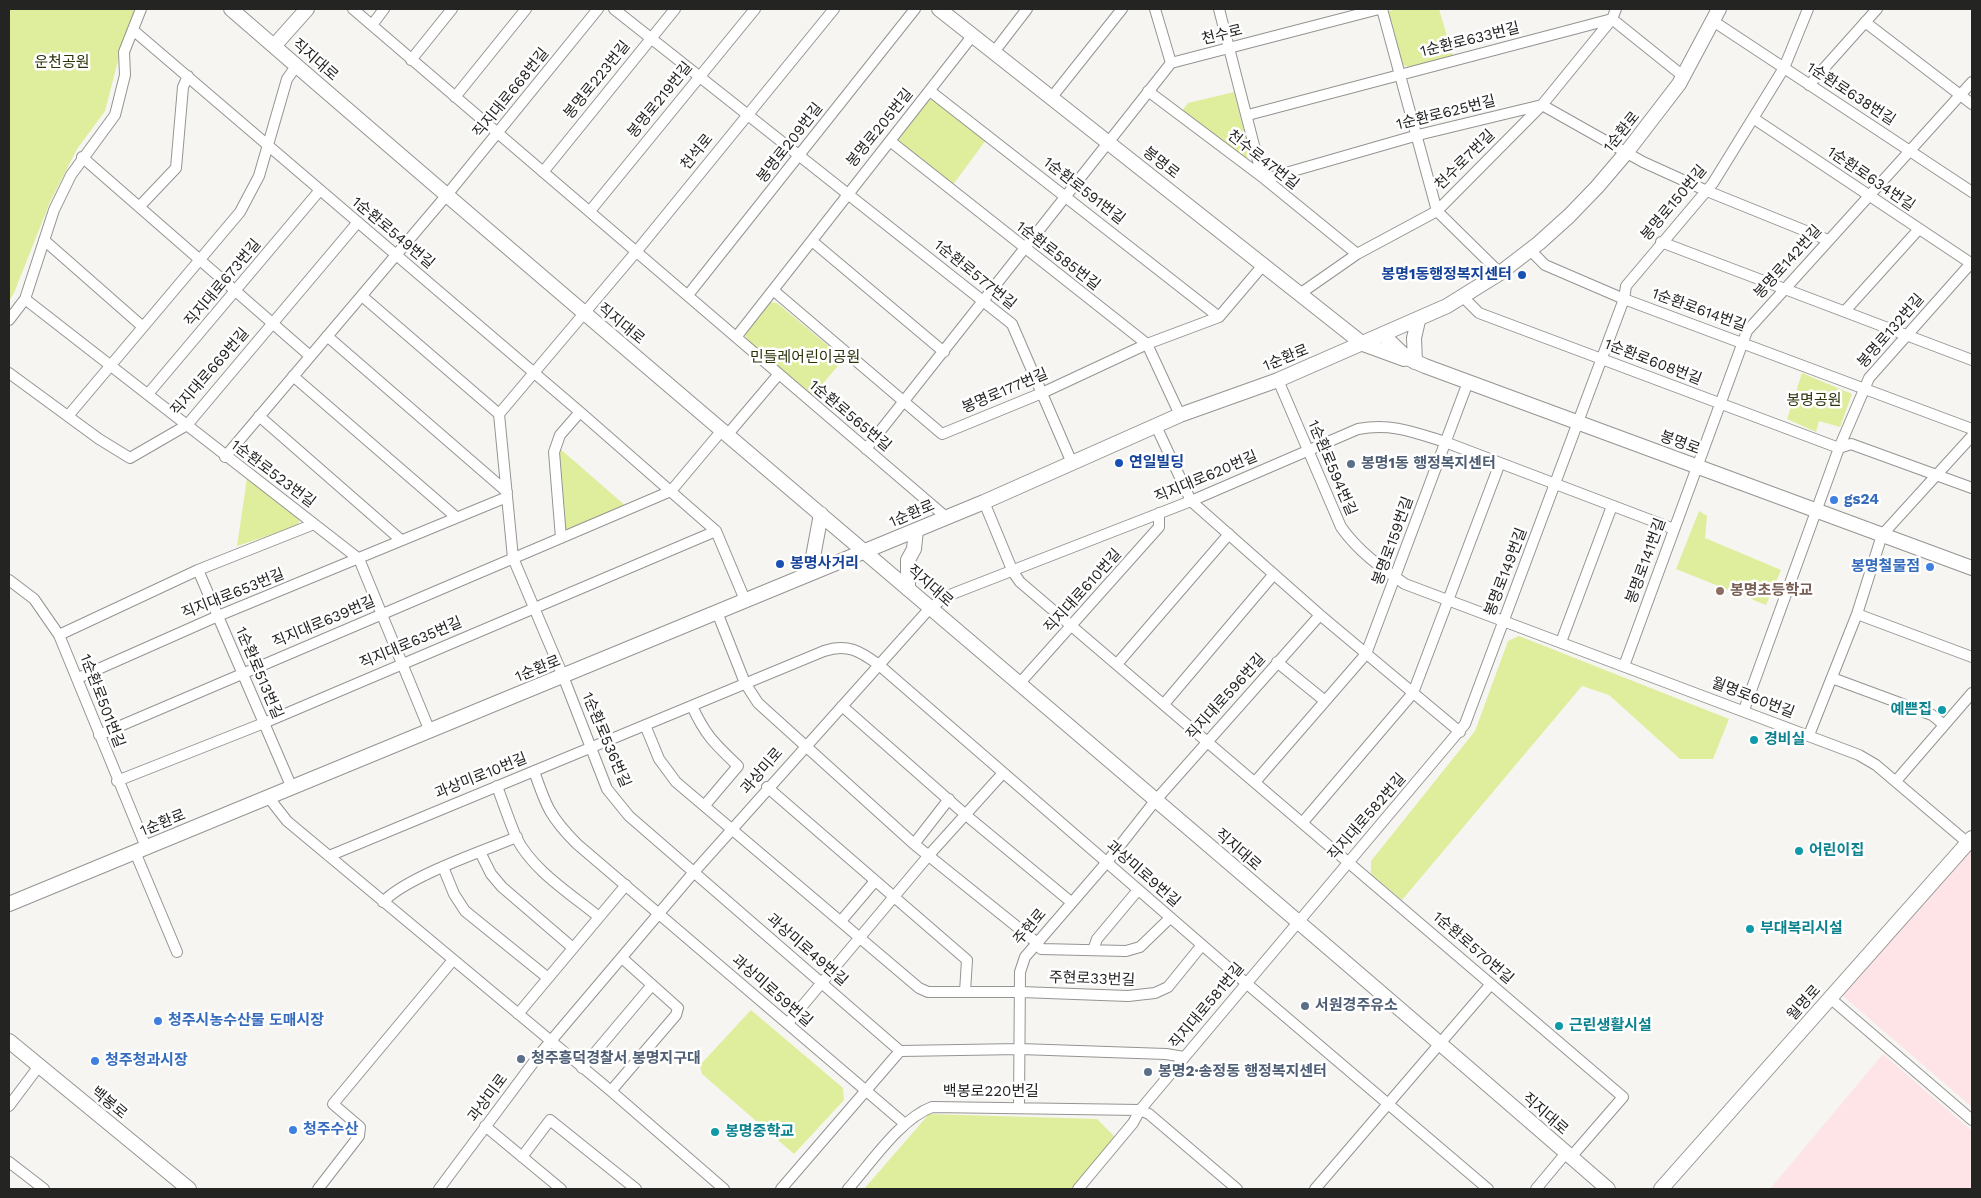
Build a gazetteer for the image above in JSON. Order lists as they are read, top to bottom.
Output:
{
  "streets": {
    "street": [
      "천수로",
      "1순환로633번길",
      "직지대로",
      "봉명로223번길",
      "직지대로668번길",
      "1순환로638번길",
      "봉명로219번길",
      "1순환로625번길",
      "봉명로205번길",
      "1순환로",
      "봉명로209번길",
      "천석로",
      "천수로47번길",
      "천수로7번길",
      "봉명로",
      "1순환로634번길",
      "1순환로591번길",
      "봉명로150번길",
      "1순환로549번길",
      "1순환로585번길",
      "봉명로142번길",
      "1순환로577번길",
      "직지대로673번길",
      "1순환로614번길",
      "봉명로132번길",
      "1순환로608번길",
      "직지대로669번길",
      "봉명로177번길",
      "1순환로565번길",
      "1순환로594번길",
      "1순환로523번길",
      "직지대로620번길",
      "봉명로159번길",
      "봉명로141번길",
      "봉명로149번길",
      "직지대로610번길",
      "직지대로653번길",
      "직지대로639번길",
      "직지대로635번길",
      "1순환로513번길",
      "직지대로596번길",
      "월명로60번길",
      "1순환로501번길",
      "1순환로536번길",
      "과상미로",
      "과상미로10번길",
      "직지대로582번길",
      "과상미로9번길",
      "주현로",
      "1순환로570번길",
      "과상미로49번길",
      "주현로33번길",
      "과상미로59번길",
      "월명로",
      "직지대로581번길",
      "백봉로220번길",
      "백봉로"
    ]
  },
  "crossings": [
    ["1순환로633번길", "천수로7번길"],
    ["직지대로", "직지대로668번길"],
    ["직지대로", "1순환로"],
    ["직지대로", "천석로"],
    ["직지대로", "직지대로620번길"],
    ["직지대로", "직지대로610번길"],
    ["직지대로", "직지대로639번길"],
    ["직지대로", "직지대로596번길"],
    ["직지대로", "과상미로"],
    ["직지대로", "직지대로582번길"],
    ["직지대로", "주현로"],
    ["직지대로", "1순환로570번길"],
    ["직지대로", "직지대로581번길"],
    ["봉명로223번길", "1순환로577번길"],
    ["봉명로223번길", "1순환로565번길"],
    ["직지대로668번길", "1순환로549번길"],
    ["직지대로668번길", "1순환로565번길"],
    ["직지대로668번길", "1순환로523번길"],
    ["1순환로638번길", "1순환로"],
    ["1순환로638번길", "봉명로150번길"],
    ["1순환로638번길", "봉명로142번길"],
    ["봉명로219번길", "1순환로577번길"],
    ["봉명로219번길", "1순환로565번길"],
    ["1순환로625번길", "천수로47번길"],
    ["1순환로625번길", "천수로7번길"],
    ["봉명로205번길", "봉명로"],
    ["봉명로205번길", "1순환로591번길"],
    ["봉명로205번길", "1순환로585번길"],
    ["봉명로205번길", "1순환로577번길"],
    ["봉명로205번길", "봉명로177번길"],
    ["봉명로205번길", "1순환로565번길"],
    ["1순환로", "봉명로"],
    ["1순환로", "1순환로549번길"],
    ["1순환로", "1순환로585번길"],
    ["1순환로", "1순환로577번길"],
    ["1순환로", "1순환로614번길"],
    ["1순환로", "1순환로608번길"],
    ["1순환로", "1순환로565번길"],
    ["1순환로", "1순환로594번길"],
    ["1순환로", "1순환로523번길"],
    ["1순환로", "1순환로513번길"],
    ["1순환로", "1순환로501번길"],
    ["1순환로", "1순환로536번길"],
    ["1순환로", "1순환로570번길"],
    ["봉명로209번길", "1순환로577번길"],
    ["봉명로209번길", "1순환로565번길"],
    ["천석로", "1순환로577번길"],
    ["천석로", "1순환로565번길"],
    ["천수로47번길", "천수로7번길"],
    ["천수로7번길", "봉명로"],
    ["봉명로", "봉명로150번길"],
    ["봉명로", "봉명로142번길"],
    ["봉명로", "봉명로132번길"],
    ["봉명로", "봉명로177번길"],
    ["봉명로", "봉명로159번길"],
    ["봉명로", "봉명로141번길"],
    ["봉명로", "봉명로149번길"],
    ["1순환로634번길", "봉명로150번길"],
    ["1순환로634번길", "봉명로142번길"],
    ["1순환로634번길", "봉명로132번길"],
    ["1순환로591번길", "봉명로177번길"],
    ["봉명로150번길", "1순환로614번길"],
    ["봉명로150번길", "1순환로608번길"],
    ["봉명로150번길", "봉명로149번길"],
    ["1순환로549번길", "직지대로673번길"],
    ["1순환로549번길", "직지대로669번길"],
    ["1순환로549번길", "직지대로639번길"],
    ["1순환로549번길", "직지대로635번길"],
    ["1순환로585번길", "봉명로177번길"],
    ["봉명로142번길", "1순환로614번길"],
    ["봉명로142번길", "1순환로608번길"],
    ["봉명로142번길", "봉명로141번길"],
    ["1순환로577번길", "봉명로177번길"],
    ["직지대로673번길", "1순환로523번길"],
    ["1순환로614번길", "봉명로132번길"],
    ["봉명로132번길", "1순환로608번길"],
    ["봉명로132번길", "월명로60번길"],
    ["직지대로669번길", "1순환로523번길"],
    ["1순환로565번길", "직지대로639번길"],
    ["1순환로594번길", "직지대로620번길"],
    ["1순환로594번길", "봉명로159번길"],
    ["1순환로594번길", "봉명로149번길"],
    ["1순환로594번길", "월명로60번길"],
    ["1순환로523번길", "직지대로653번길"],
    ["1순환로523번길", "직지대로639번길"],
    ["1순환로523번길", "직지대로635번길"],
    ["직지대로620번길", "봉명로159번길"],
    ["직지대로620번길", "봉명로141번길"],
    ["직지대로620번길", "봉명로149번길"],
    ["직지대로620번길", "직지대로610번길"],
    ["직지대로620번길", "과상미로"],
    ["직지대로620번길", "1순환로570번길"],
    ["봉명로141번길", "월명로60번길"],
    ["봉명로149번길", "월명로60번길"],
    ["봉명로149번길", "직지대로582번길"],
    ["직지대로610번길", "1순환로570번길"],
    ["직지대로653번길", "1순환로513번길"],
    ["직지대로653번길", "1순환로501번길"],
    ["직지대로653번길", "1순환로536번길"],
    ["직지대로639번길", "1순환로513번길"],
    ["직지대로639번길", "1순환로501번길"],
    ["직지대로639번길", "1순환로536번길"],
    ["직지대로635번길", "1순환로513번길"],
    ["직지대로635번길", "1순환로501번길"],
    ["직지대로635번길", "1순환로536번길"],
    ["직지대로596번길", "주현로"],
    ["직지대로596번길", "1순환로570번길"],
    ["월명로60번길", "월명로"],
    ["1순환로536번길", "과상미로"],
    ["1순환로536번길", "과상미로10번길"],
    ["1순환로536번길", "과상미로49번길"],
    ["과상미로", "과상미로10번길"],
    ["과상미로", "과상미로9번길"],
    ["과상미로", "과상미로49번길"],
    ["과상미로", "주현로33번길"],
    ["과상미로", "과상미로59번길"],
    ["과상미로10번길", "과상미로9번길"],
    ["과상미로10번길", "과상미로59번길"],
    ["직지대로582번길", "1순환로570번길"],
    ["직지대로582번길", "직지대로581번길"],
    ["과상미로9번길", "주현로"],
    ["과상미로9번길", "주현로33번길"],
    ["과상미로9번길", "직지대로581번길"],
    ["주현로", "주현로33번길"],
    ["주현로", "백봉로220번길"],
    ["과상미로59번길", "백봉로220번길"],
    ["직지대로581번길", "백봉로220번길"]
  ],
  "parks": ["운천공원", "민들레어린이공원", "봉명공원"],
  "places": [
    "봉명1동행정복지센터",
    "연일빌딩",
    "봉명1동 행정복지센터",
    "gs24",
    "봉명사거리",
    "봉명철물점",
    "봉명초등학교",
    "예쁜집",
    "경비실",
    "어린이집",
    "부대복리시설",
    "서원경주유소",
    "청주시농수산물 도매시장",
    "근린생활시설",
    "청주흥덕경찰서 봉명지구대",
    "청주청과시장",
    "봉명2·송정동 행정복지센터",
    "청주수산",
    "봉명중학교"
  ]
}
